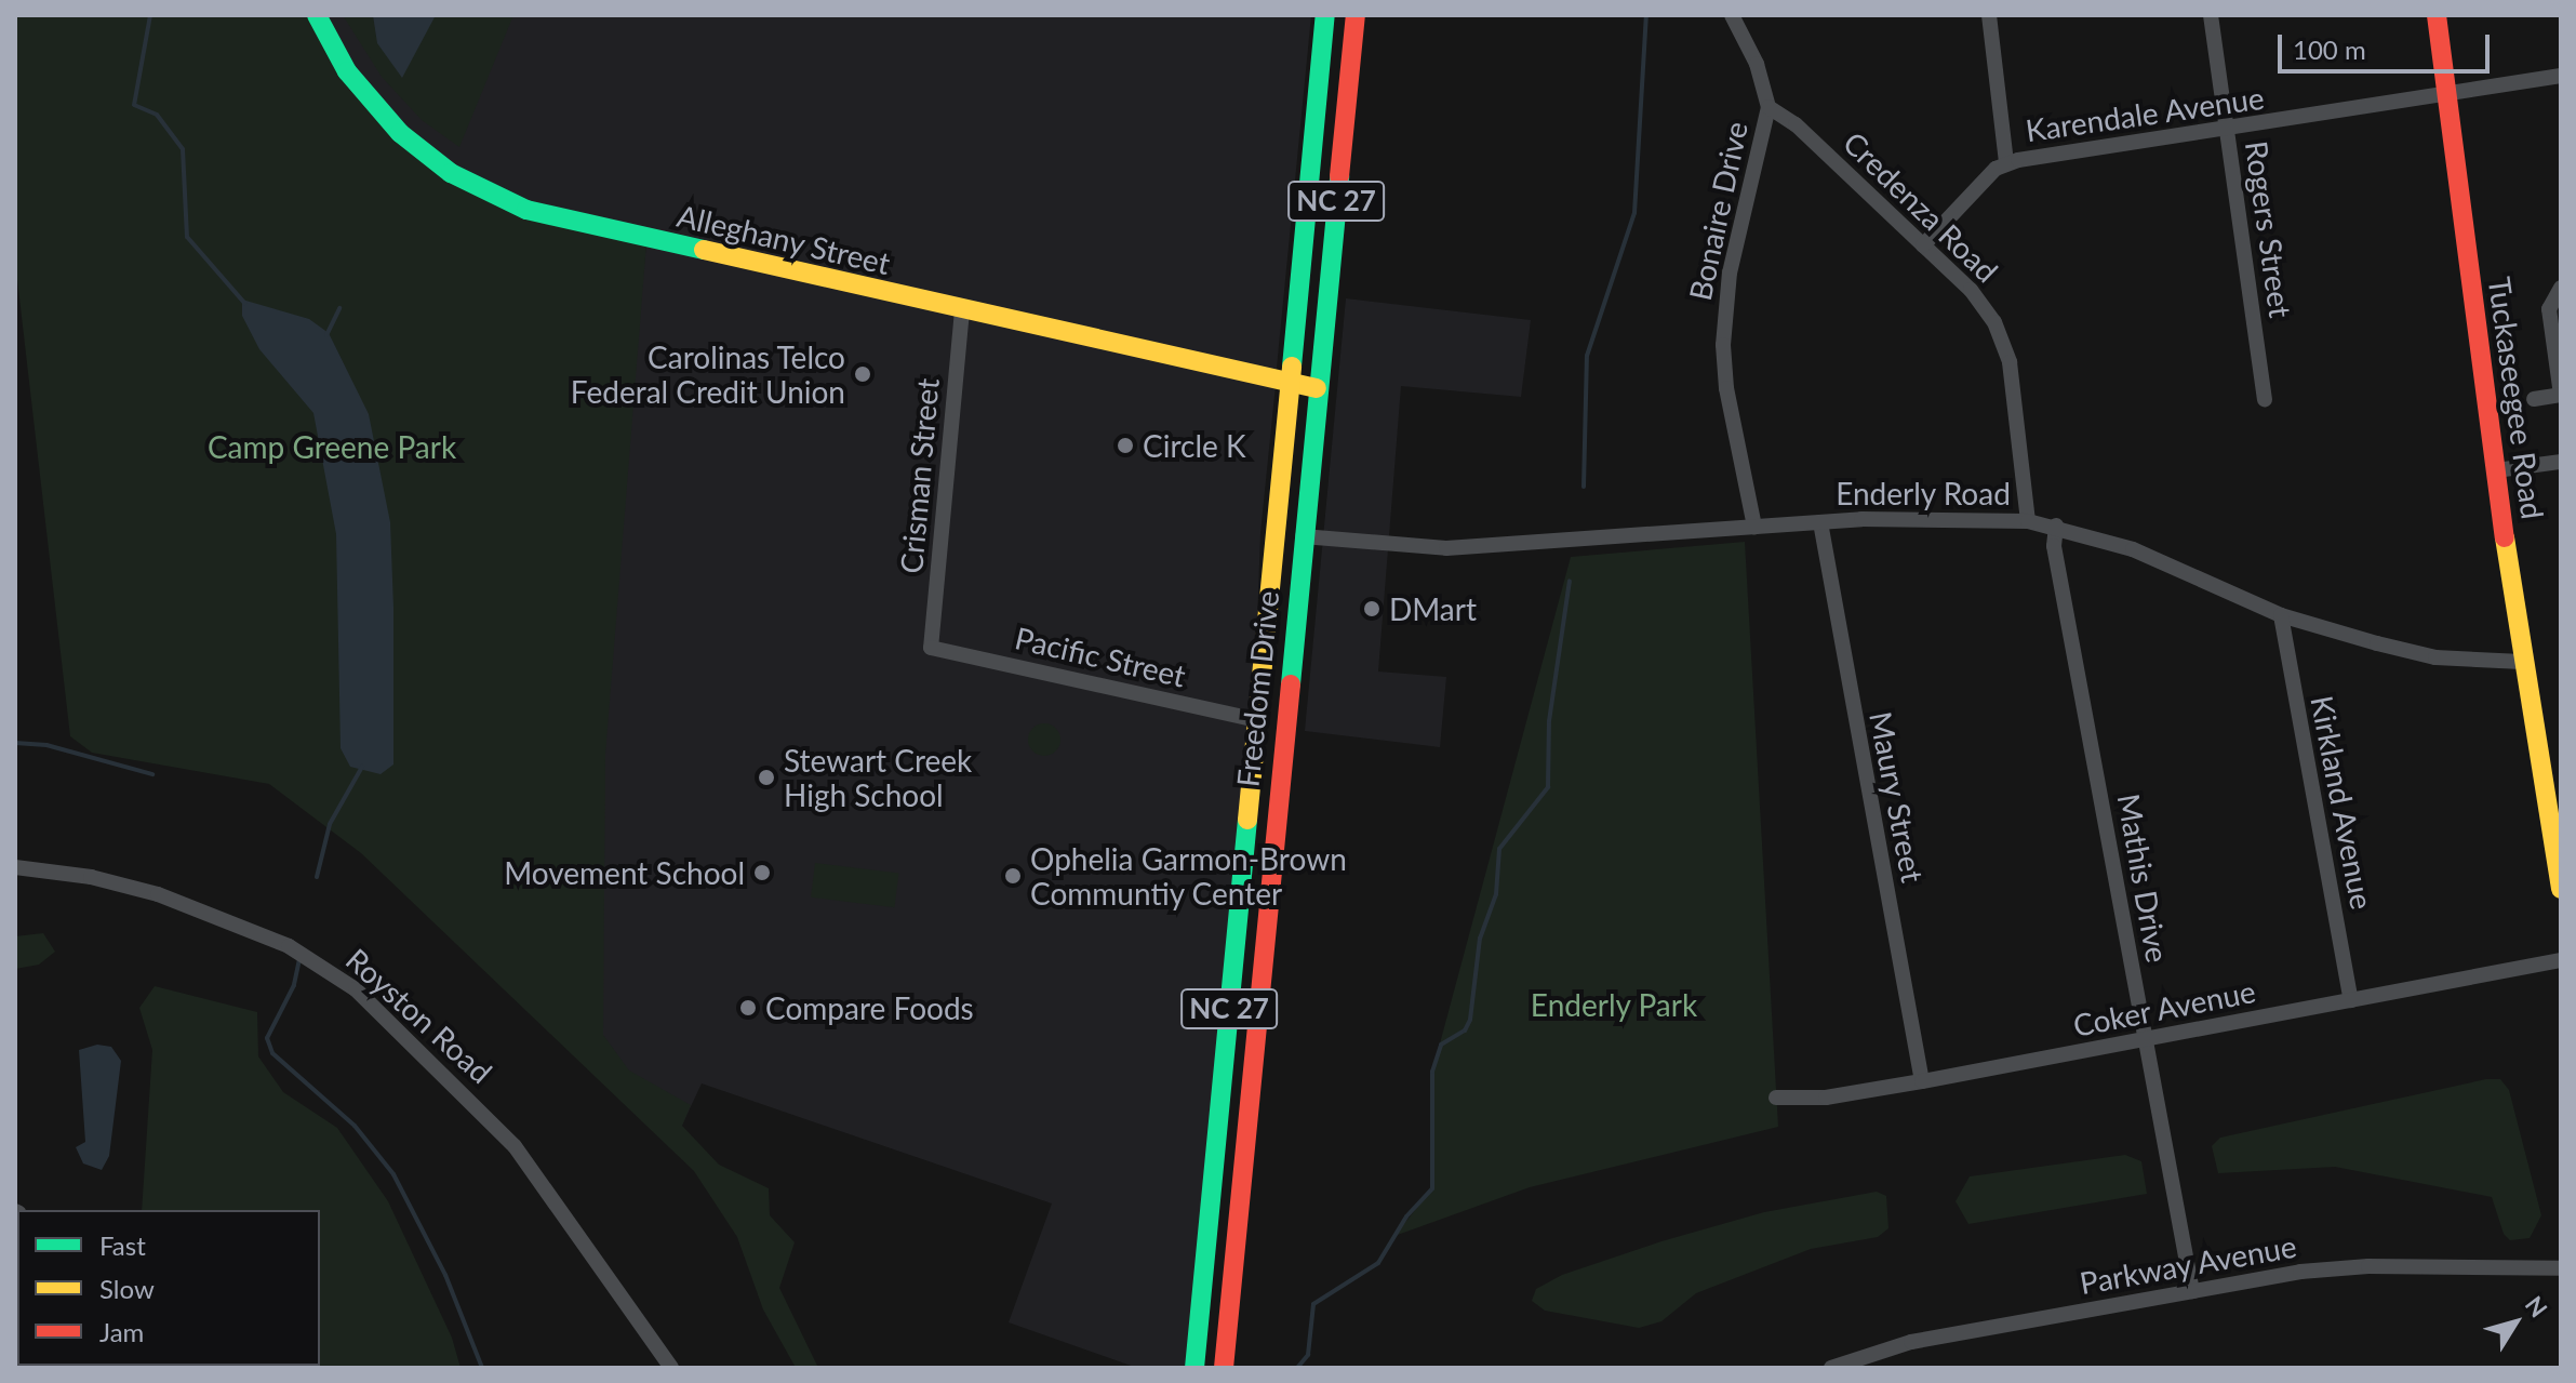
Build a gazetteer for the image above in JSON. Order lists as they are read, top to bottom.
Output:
{
  "streets": {
    "main road": [
      "NC 27",
      "Alleghany Street",
      "Tuckaseegee Road",
      "Freedom Drive"
    ],
    "street": [
      "Karendale Avenue",
      "Credenza Road",
      "Bonaire Drive",
      "Rogers Street",
      "Crisman Street",
      "Enderly Road",
      "Pacific Street",
      "Maury Street",
      "Kirkland Avenue",
      "Mathis Drive",
      "Coker Avenue",
      "Royston Road",
      "Parkway Avenue"
    ]
  },
  "crossings": [
    ["Karendale Avenue", "Credenza Road"],
    ["Karendale Avenue", "Rogers Street"],
    ["Karendale Avenue", "Tuckaseegee Road"],
    ["Credenza Road", "Bonaire Drive"],
    ["Credenza Road", "Enderly Road"],
    ["Bonaire Drive", "Enderly Road"],
    ["Alleghany Street", "Crisman Street"],
    ["Alleghany Street", "Freedom Drive"],
    ["Tuckaseegee Road", "Enderly Road"],
    ["Crisman Street", "Pacific Street"],
    ["Enderly Road", "Freedom Drive"],
    ["Enderly Road", "Maury Street"],
    ["Enderly Road", "Kirkland Avenue"],
    ["Enderly Road", "Mathis Drive"],
    ["Pacific Street", "Freedom Drive"],
    ["Maury Street", "Coker Avenue"],
    ["Kirkland Avenue", "Coker Avenue"],
    ["Mathis Drive", "Coker Avenue"],
    ["Mathis Drive", "Parkway Avenue"]
  ],
  "parks": ["Camp Greene Park", "Enderly Park"],
  "places": [
    "Carolinas Telco Federal Credit Union",
    "Circle K",
    "DMart",
    "Stewart Creek High School",
    "Movement School",
    "Ophelia Garmon-Brown Communtiy Center",
    "Compare Foods"
  ],
  "legend": ["Fast", "Slow", "Jam"],
  "scale_bar": "100 m",
  "north": "top right"
}
